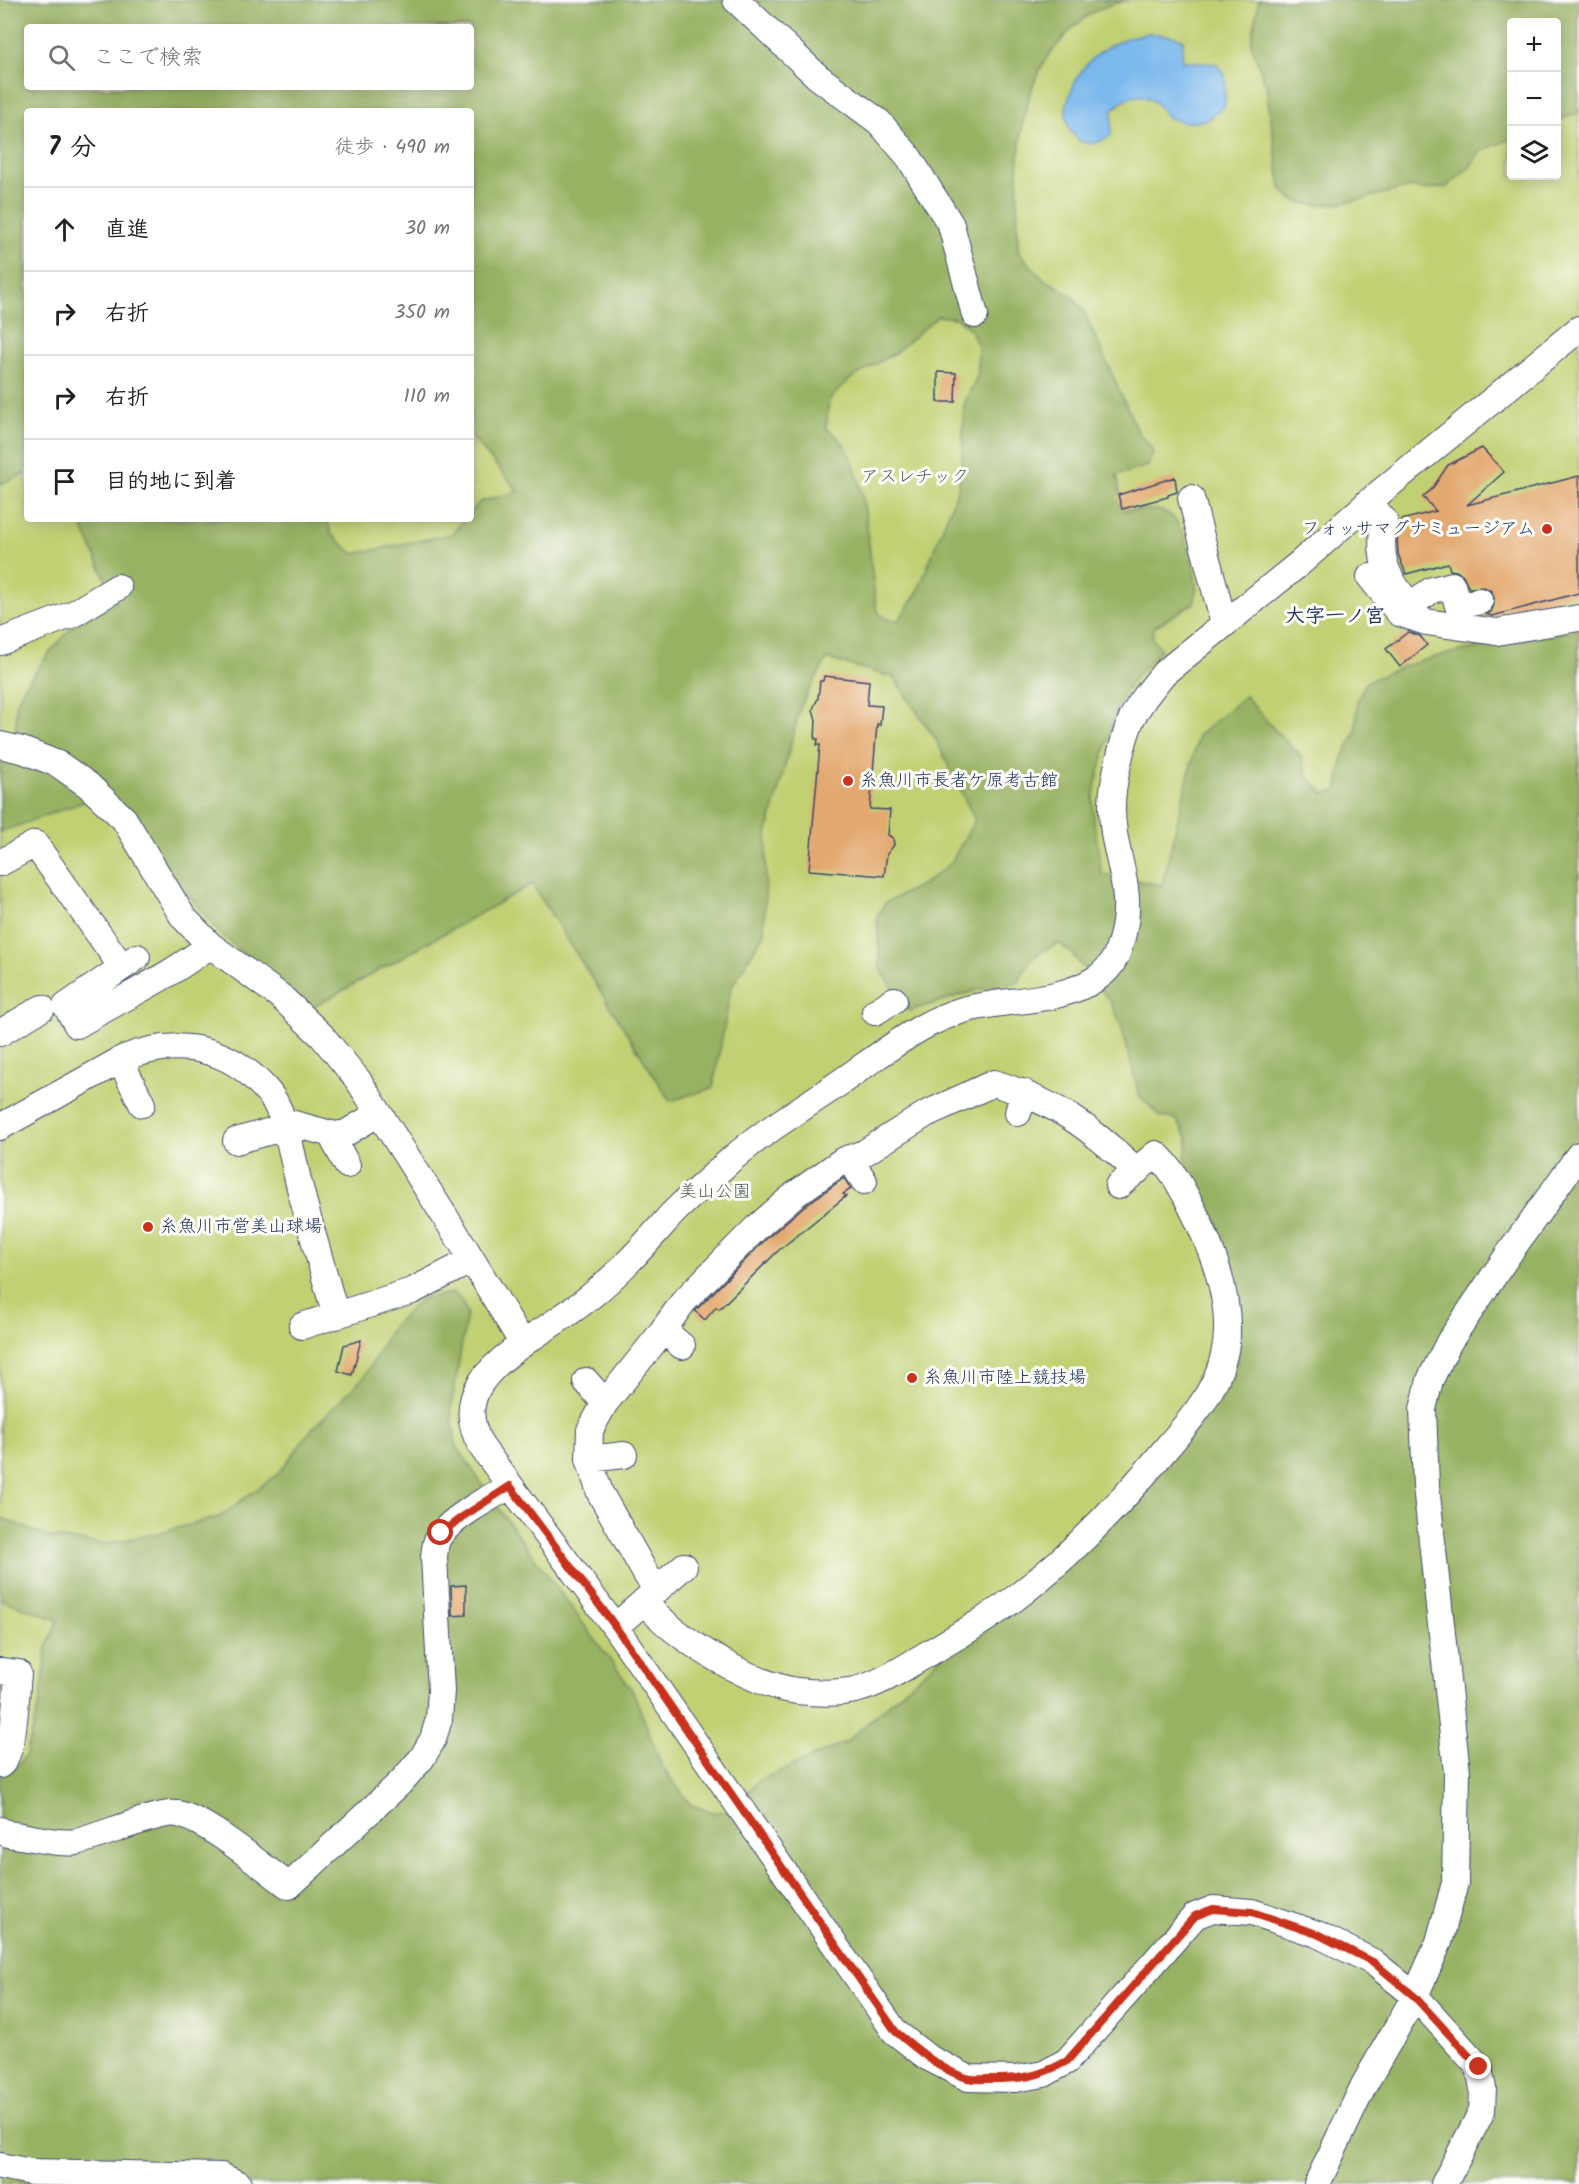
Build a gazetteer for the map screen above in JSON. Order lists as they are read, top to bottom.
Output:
{
  "districts": ["大字一ノ宮"],
  "parks": ["アスレチック", "美山公園"],
  "places": [
    "フォッサマグナミュージアム",
    "糸魚川市長者ケ原考古館",
    "糸魚川市営美山球場",
    "糸魚川市陸上競技場"
  ],
  "page": {
    "map_buttons": ["+", "−"],
    "search": "ここで検索",
    "heading": ["7 分", "徒歩 · 490 m"],
    "list": [
      ["直進", "30 m"],
      ["右折", "350 m"],
      ["右折", "110 m"],
      "目的地に到着"
    ]
  }
}
